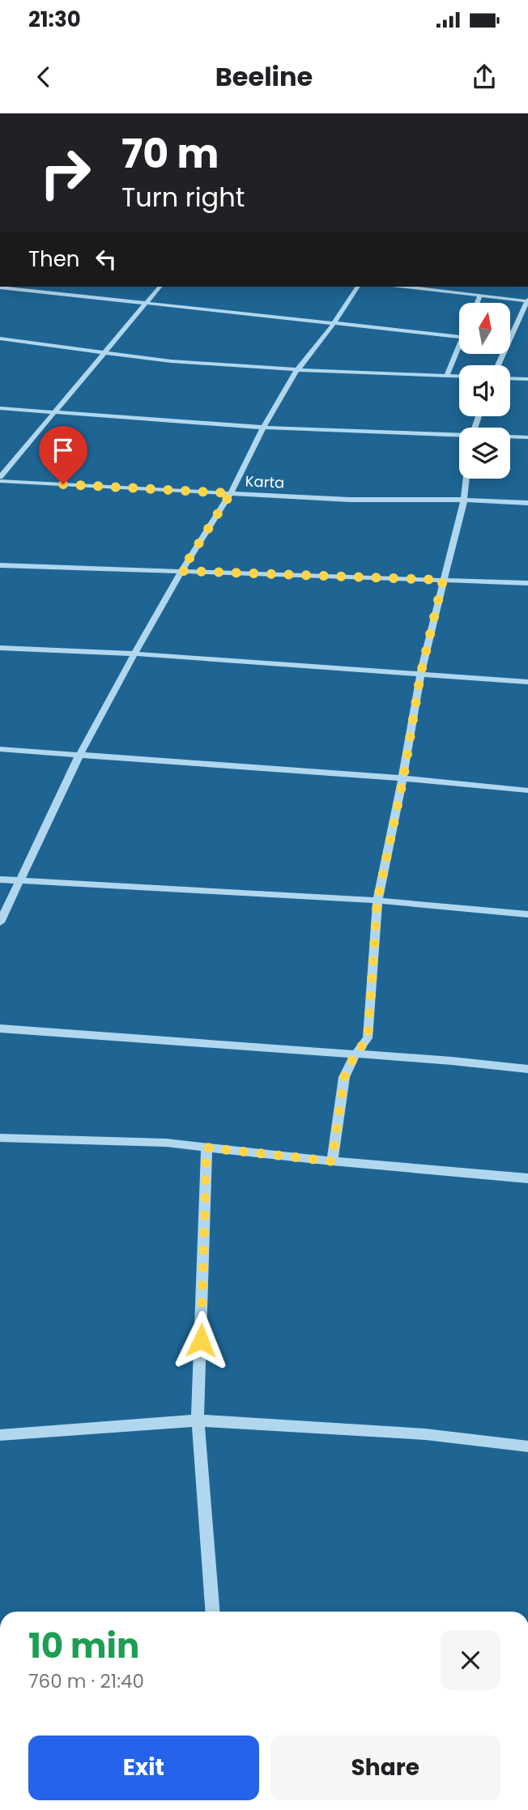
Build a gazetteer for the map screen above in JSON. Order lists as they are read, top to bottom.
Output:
{
  "streets": {
    "street": ["Karta"]
  },
  "north": "top",
  "page": {
    "status": "21:30",
    "header": "Beeline",
    "turn": ["70 m", "Turn right"],
    "then": "Then",
    "heading": ["10 min", "760 m · 21:40"],
    "buttons": ["Exit", "Share"]
  }
}
